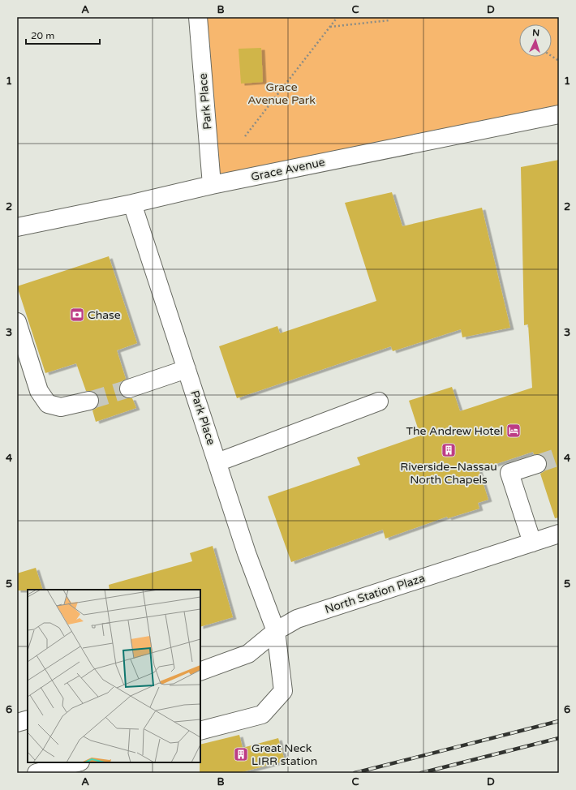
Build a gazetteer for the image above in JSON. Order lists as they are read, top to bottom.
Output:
{
  "streets": {
    "street": ["Park Place", "Grace Avenue", "North Station Plaza"]
  },
  "crossings": [
    ["Park Place", "Grace Avenue"],
    ["Park Place", "North Station Plaza"]
  ],
  "parks": ["Grace Avenue Park"],
  "places": {
    "bank": ["Chase"],
    "hotel": ["The Andrew Hotel"],
    "building": ["Riverside–Nassau North Chapels", "Great Neck LIRR station"]
  },
  "scale_bar": "20 m",
  "north": "top",
  "grid": {
    "columns": [
      "A",
      "B",
      "C",
      "D"
    ],
    "rows": [
      "1",
      "2",
      "3",
      "4",
      "5",
      "6"
    ]
  }
}
